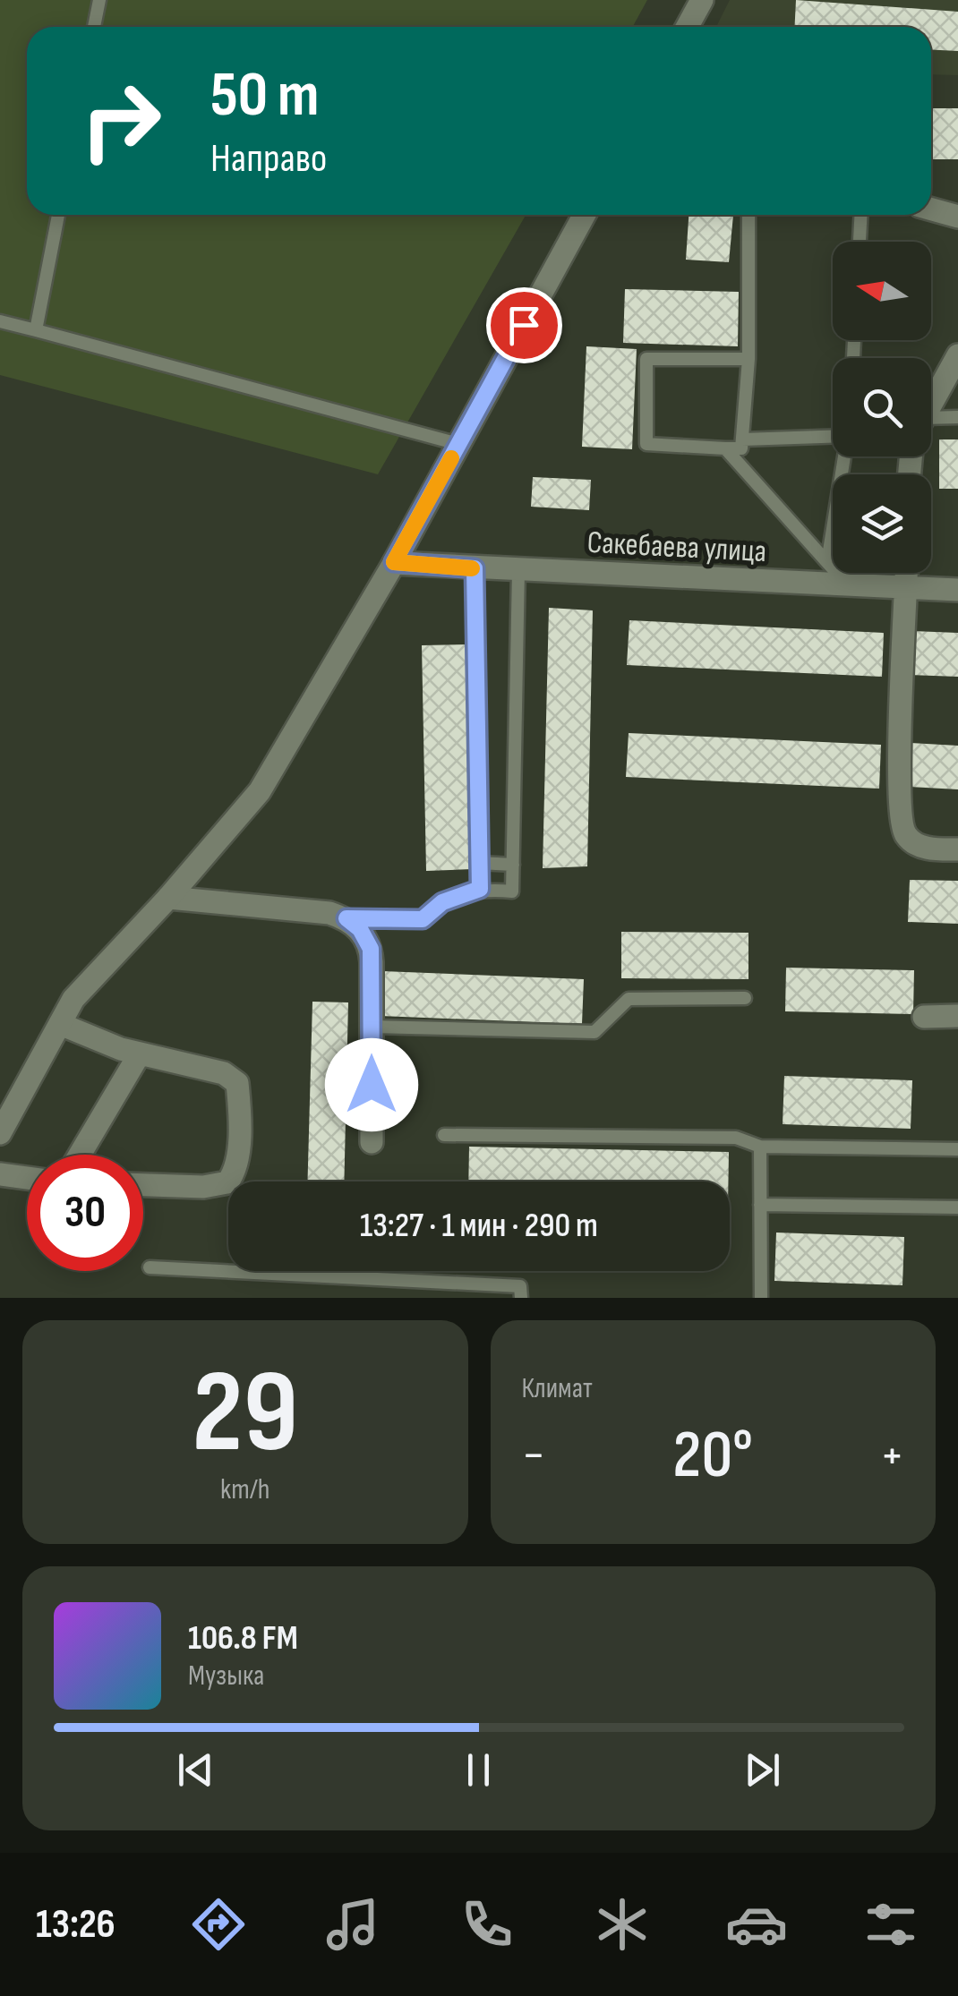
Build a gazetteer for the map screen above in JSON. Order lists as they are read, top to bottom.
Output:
{
  "streets": {
    "street": ["Сакебаева улица"]
  },
  "north": "left",
  "page": {
    "turn": ["50 m", "Направо"],
    "limit": "30",
    "trip": "13:27 · 1 мин · 290 m",
    "tile": [
      ["29", "km/h"],
      "Климат"
    ],
    "heat": ["−", "20°", "+"],
    "song": ["106.8 FM", "Музыка"],
    "tabs": "13:26"
  }
}
